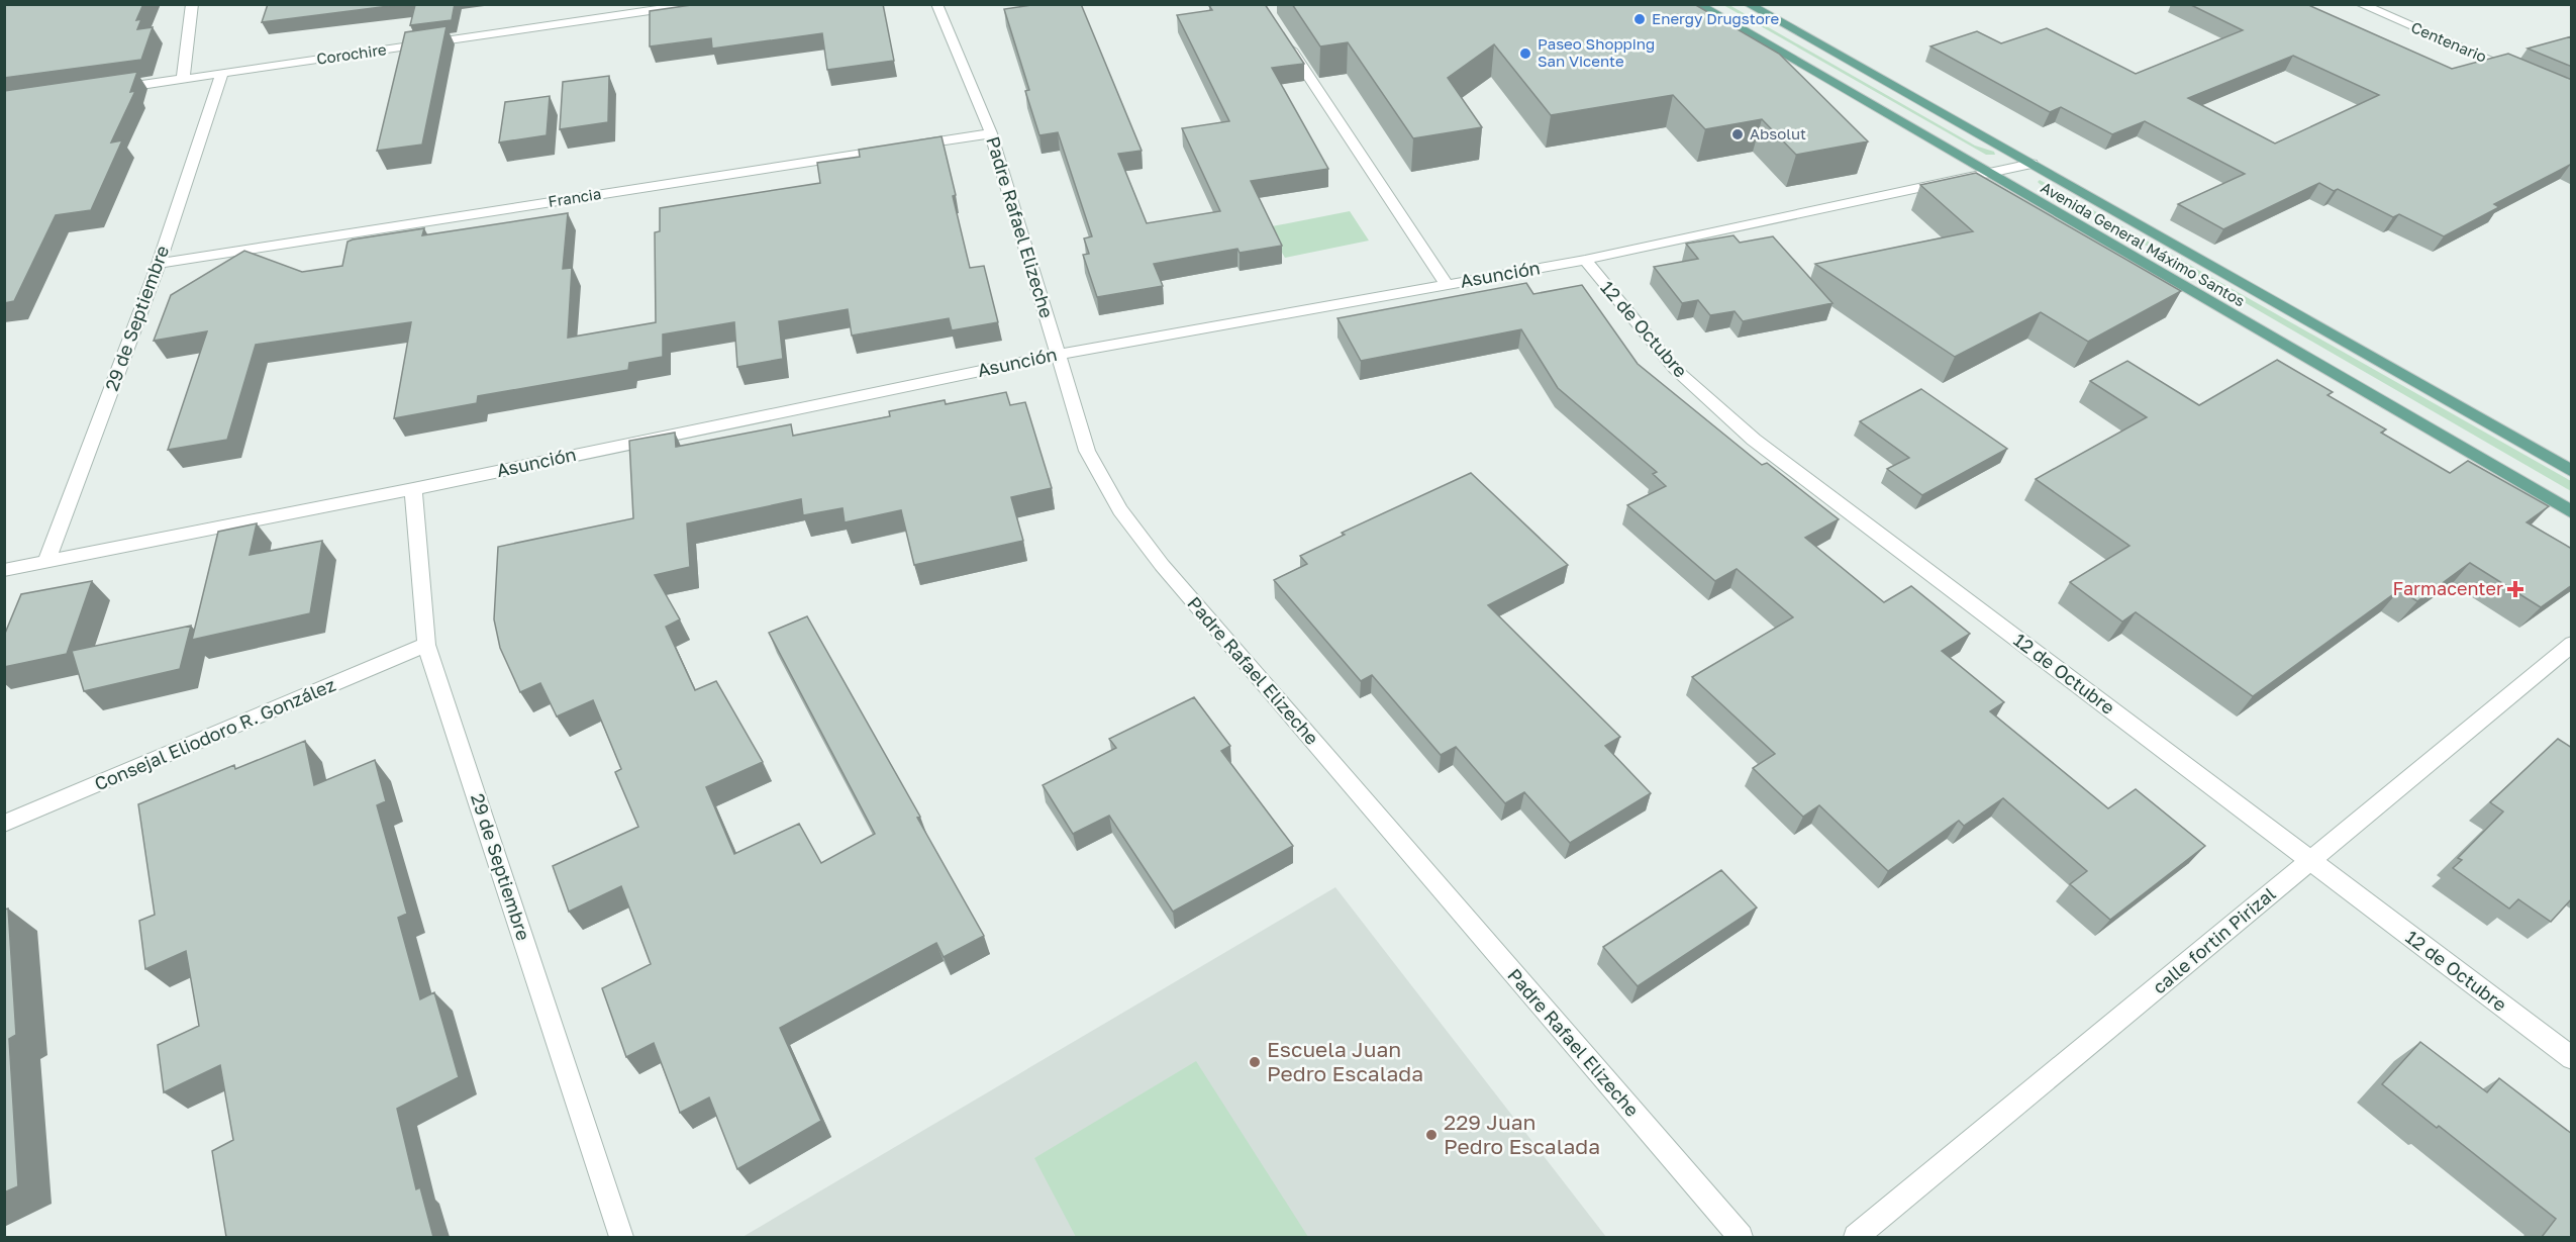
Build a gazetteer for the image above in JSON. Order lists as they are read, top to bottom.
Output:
{
  "streets": {
    "main road": ["Avenida General Máximo Santos"],
    "street": [
      "Centenario",
      "Corochire",
      "Francia",
      "Padre Rafael Elizeche",
      "Asunción",
      "29 de Septiembre",
      "12 de Octubre",
      "Consejal Eliodoro R. González",
      "calle fortin Pirizal"
    ]
  },
  "crossings": [
    ["Corochire", "29 de Septiembre"],
    ["Francia", "Padre Rafael Elizeche"],
    ["Francia", "29 de Septiembre"],
    ["Padre Rafael Elizeche", "Asunción"],
    ["Avenida General Máximo Santos", "Asunción"],
    ["Asunción", "29 de Septiembre"],
    ["Asunción", "12 de Octubre"],
    ["29 de Septiembre", "Consejal Eliodoro R. González"],
    ["12 de Octubre", "calle fortin Pirizal"]
  ],
  "places": {
    "other": [
      "Energy Drugstore",
      "Paseo Shopping San Vicente",
      "Absolut",
      "Escuela Juan Pedro Escalada",
      "229 Juan Pedro Escalada"
    ],
    "health": ["Farmacenter"]
  }
}
